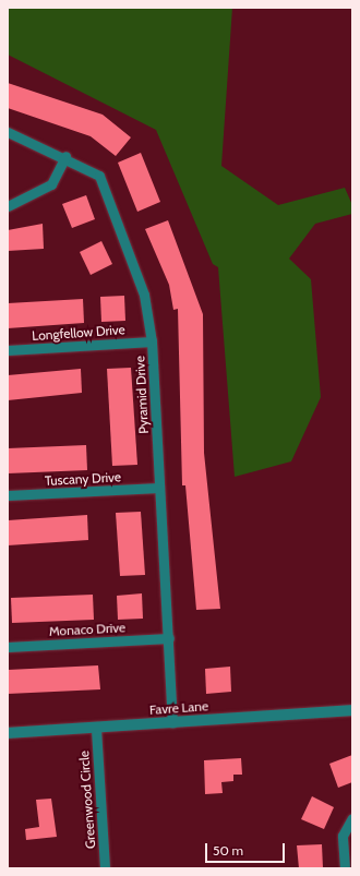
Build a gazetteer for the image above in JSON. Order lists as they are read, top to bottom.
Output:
{
  "streets": {
    "street": [
      "Longfellow Drive",
      "Pyramid Drive",
      "Tuscany Drive",
      "Monaco Drive",
      "Favre Lane",
      "Greenwood Circle"
    ]
  },
  "crossings": [
    ["Longfellow Drive", "Pyramid Drive"],
    ["Pyramid Drive", "Tuscany Drive"],
    ["Pyramid Drive", "Monaco Drive"],
    ["Pyramid Drive", "Favre Lane"],
    ["Favre Lane", "Greenwood Circle"]
  ],
  "scale_bar": "50 m"
}
